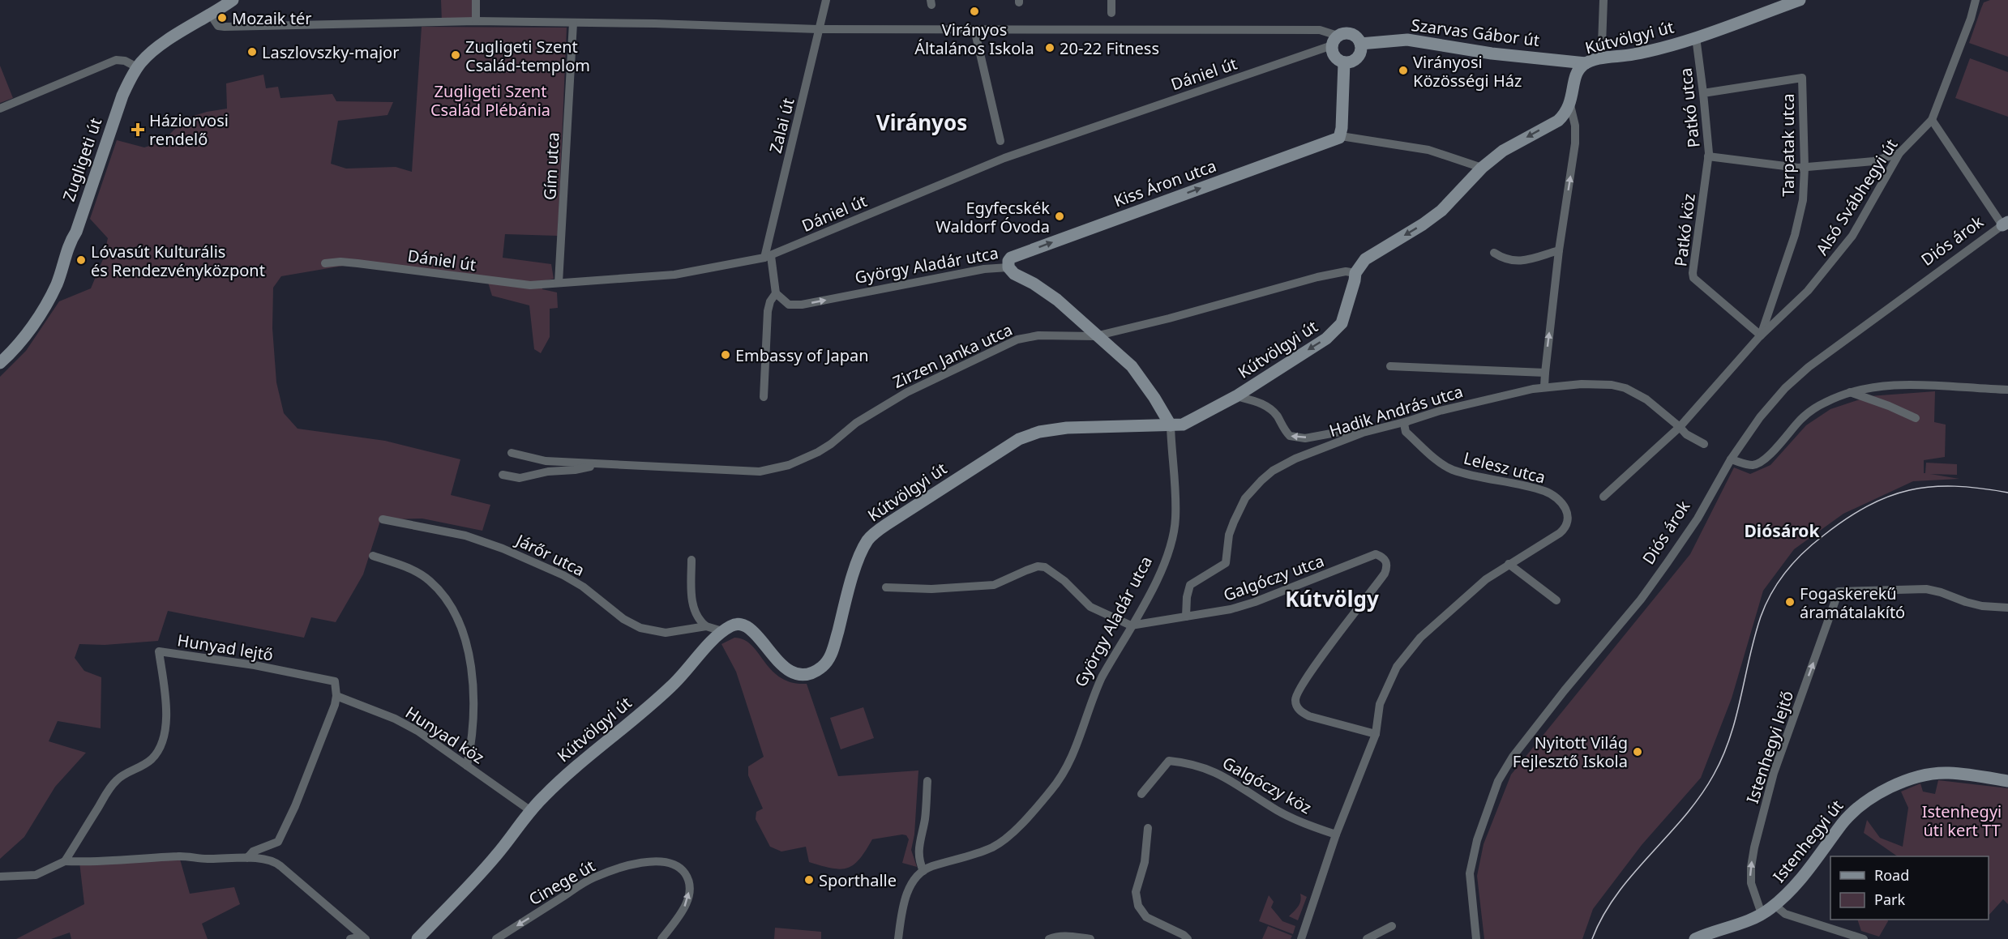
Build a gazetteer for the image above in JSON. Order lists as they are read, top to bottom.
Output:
{
  "streets": {
    "street": [
      "Szarvas Gábor út",
      "Kútvölgyi út",
      "Dániel út",
      "Patkó utca",
      "Zalai út",
      "Tarpatak utca",
      "Zugligeti út",
      "Gím utca",
      "Kiss Áron utca",
      "Alsó Svábhegyi út",
      "Patkó köz",
      "Diós árok",
      "György Aladár utca",
      "Zirzen Janka utca",
      "Hadik András utca",
      "Lelesz utca",
      "Járőr utca",
      "Galgóczy utca",
      "Hunyad lejtő",
      "Hunyad köz",
      "Istenhegyi lejtő",
      "Galgóczy köz",
      "Istenhegyi út",
      "Cinege út"
    ]
  },
  "crossings": [
    ["Szarvas Gábor út", "Kútvölgyi út"],
    ["Szarvas Gábor út", "Dániel út"],
    ["Kútvölgyi út", "Patkó utca"],
    ["Kútvölgyi út", "György Aladár utca"],
    ["Kútvölgyi út", "Zirzen Janka utca"],
    ["Kútvölgyi út", "Járőr utca"],
    ["Kútvölgyi út", "Hunyad köz"],
    ["Dániel út", "Zalai út"],
    ["Dániel út", "Gím utca"],
    ["Patkó utca", "Tarpatak utca"],
    ["Patkó utca", "Alsó Svábhegyi út"],
    ["Patkó utca", "Patkó köz"],
    ["Zalai út", "György Aladár utca"],
    ["Tarpatak utca", "Alsó Svábhegyi út"],
    ["Tarpatak utca", "Patkó köz"],
    ["Kiss Áron utca", "György Aladár utca"],
    ["Alsó Svábhegyi út", "Patkó köz"],
    ["Alsó Svábhegyi út", "Hadik András utca"],
    ["György Aladár utca", "Zirzen Janka utca"],
    ["György Aladár utca", "Galgóczy utca"],
    ["Hadik András utca", "Lelesz utca"],
    ["Hadik András utca", "Galgóczy utca"],
    ["Hunyad lejtő", "Hunyad köz"],
    ["Istenhegyi lejtő", "Istenhegyi út"]
  ],
  "one_way": ["Kiss Áron utca"],
  "districts": ["Virányos", "Diósárok", "Kútvölgy"],
  "parks": ["Zugligeti Szent Család Plébánia", "Istenhegyi úti kert TT"],
  "places": {
    "other": [
      "Virányos Általános Iskola",
      "Mozaik tér",
      "20-22 Fitness",
      "Laszlovszky-major",
      "Zugligeti Szent Család-templom",
      "Virányosi Közösségi Ház",
      "Egyfecskék Waldorf Óvoda",
      "Lóvasút Kulturális és Rendezvényközpont",
      "Embassy of Japan",
      "Fogaskerekű áramátalakító",
      "Nyitott Világ Fejlesztő Iskola",
      "Sporthalle"
    ],
    "health": ["Háziorvosi rendelő"]
  },
  "legend": ["Road", "Park"]
}
